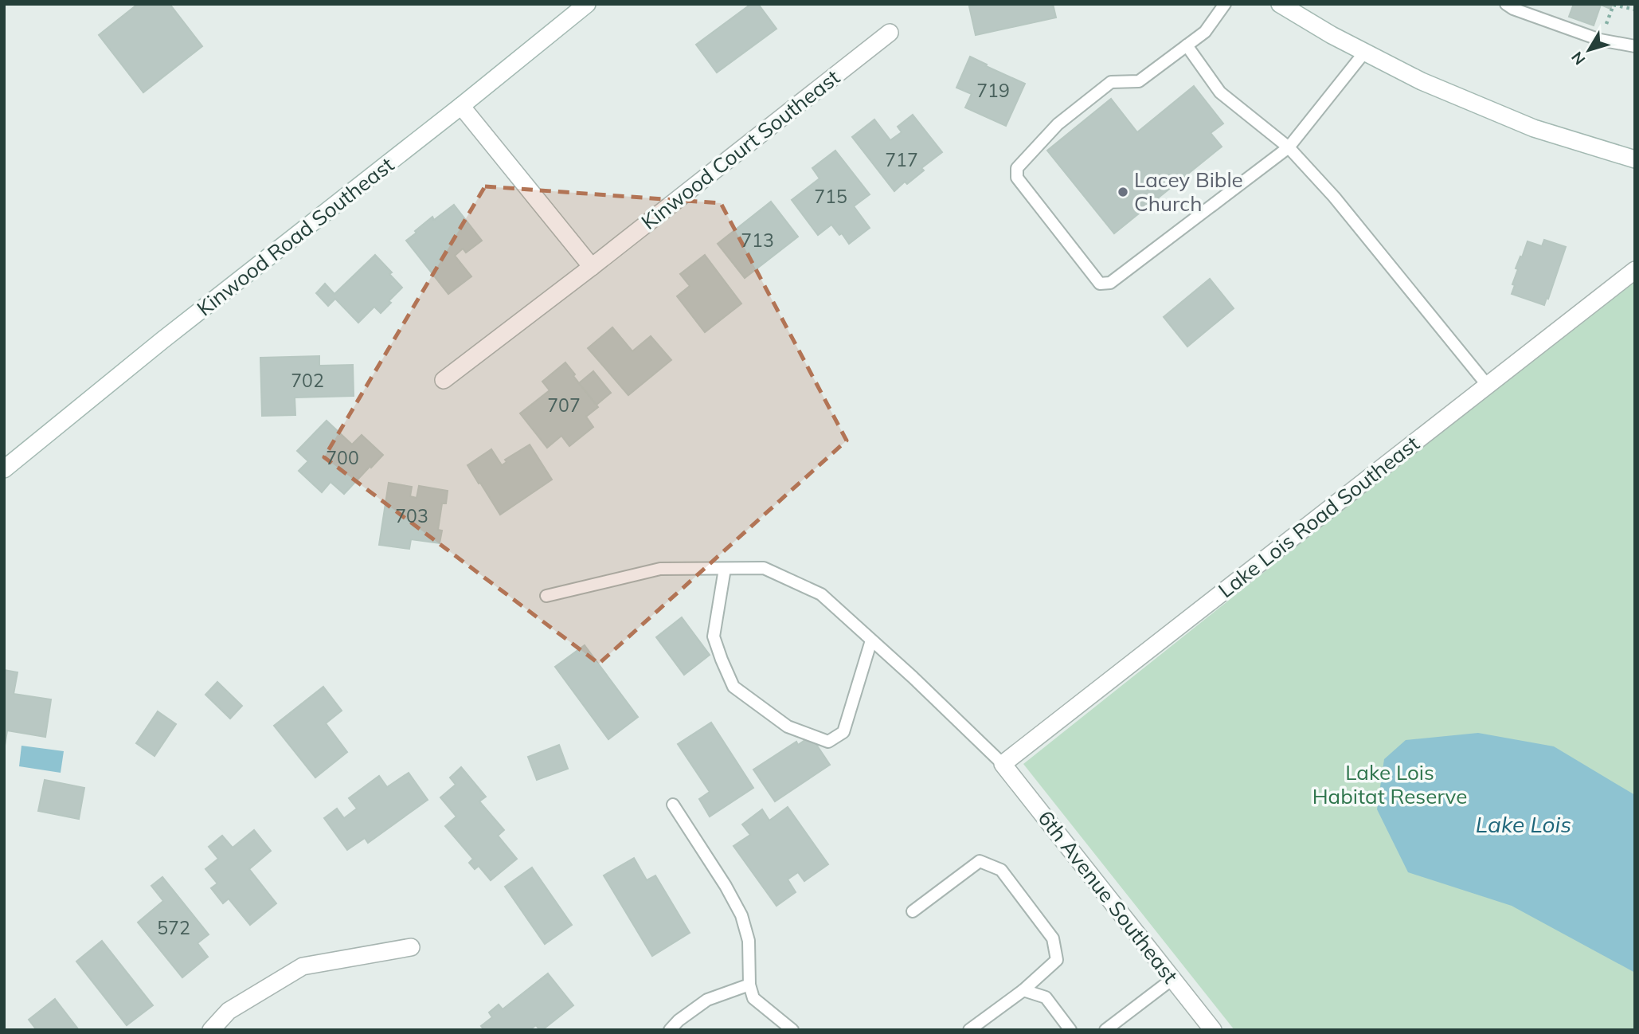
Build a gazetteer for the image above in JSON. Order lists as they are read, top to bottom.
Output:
{
  "streets": {
    "street": [
      "Kinwood Court Southeast",
      "Kinwood Road Southeast",
      "Lake Lois Road Southeast",
      "6th Avenue Southeast"
    ]
  },
  "crossings": [
    ["Lake Lois Road Southeast", "6th Avenue Southeast"]
  ],
  "water": ["Lake Lois"],
  "parks": ["Lake Lois Habitat Reserve"],
  "places": ["Lacey Bible Church"],
  "house_numbers": [
    "719",
    "717",
    "715",
    "713",
    "702",
    "707",
    "700",
    "703",
    "572"
  ],
  "north": "bottom left"
}
